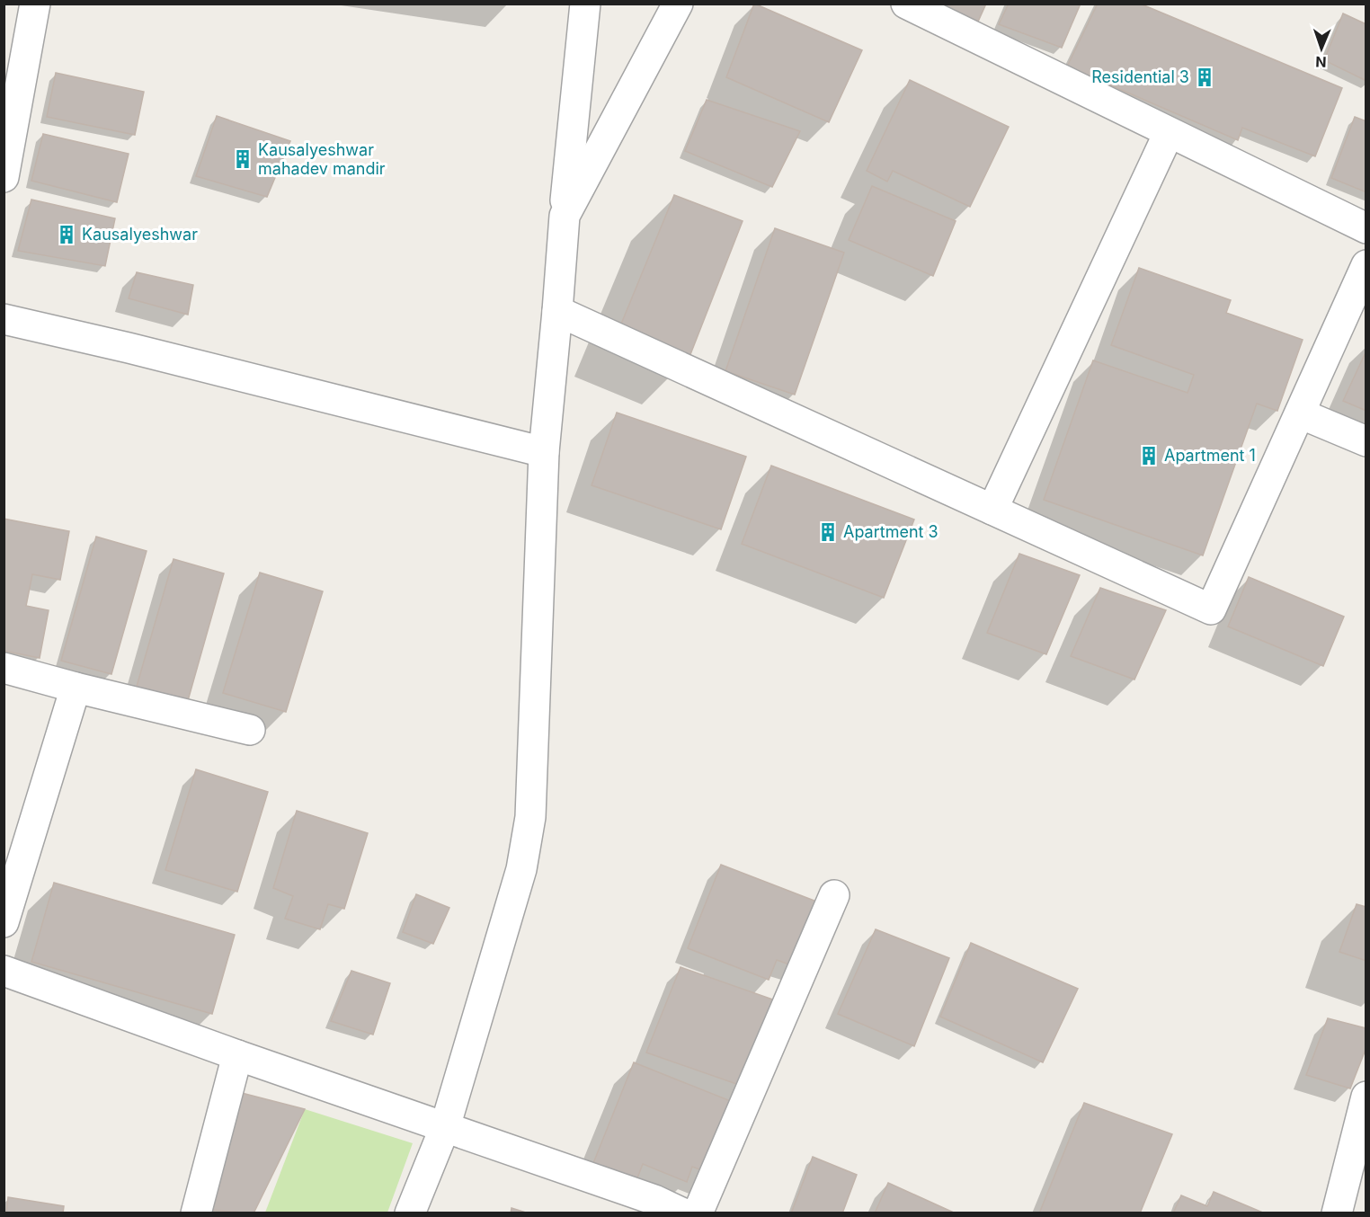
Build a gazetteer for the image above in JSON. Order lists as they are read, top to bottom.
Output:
{
  "places": {
    "building": [
      "Residential 3",
      "Kausalyeshwar mahadev mandir",
      "Kausalyeshwar",
      "Apartment 1",
      "Apartment 3"
    ]
  },
  "north": "bottom"
}
